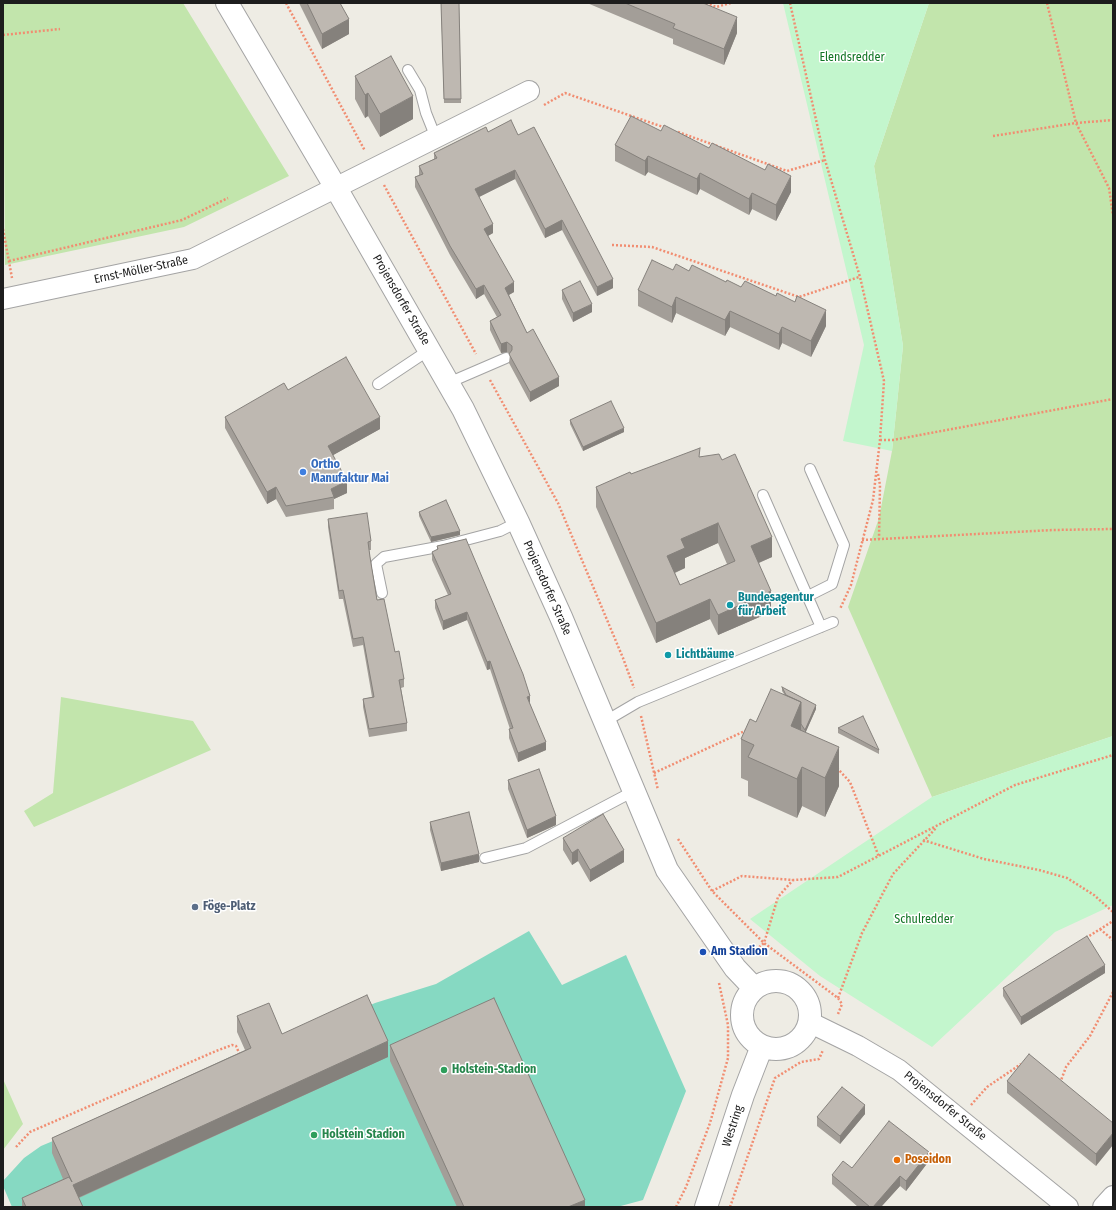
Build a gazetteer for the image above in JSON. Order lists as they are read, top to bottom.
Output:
{
  "streets": {
    "street": ["Ernst-Möller-Straße", "Projensdorfer Straße", "Westring"]
  },
  "crossings": [
    ["Ernst-Möller-Straße", "Projensdorfer Straße"],
    ["Projensdorfer Straße", "Westring"]
  ],
  "parks": ["Elendsredder", "Schulredder"],
  "places": [
    "Ortho Manufaktur Mai",
    "Bundesagentur für Arbeit",
    "Lichtbäume",
    "Föge-Platz",
    "Am Stadion",
    "Holstein-Stadion",
    "Holstein Stadion",
    "Poseidon"
  ]
}
